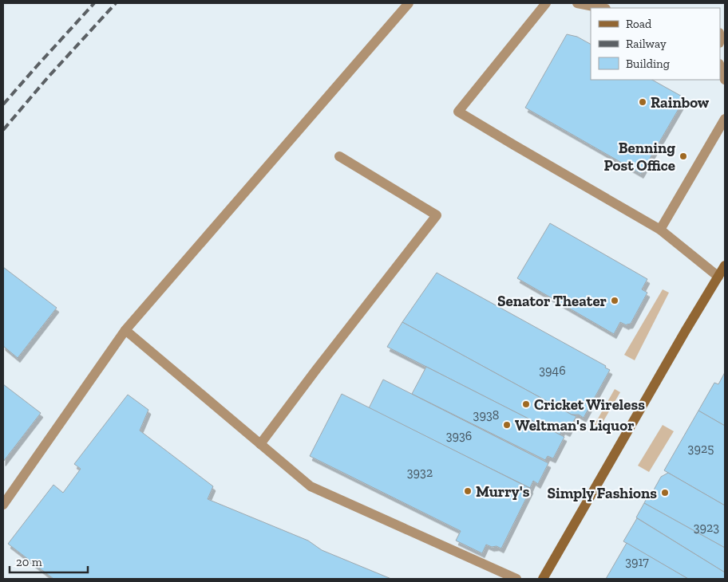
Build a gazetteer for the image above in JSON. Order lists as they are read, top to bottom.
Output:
{
  "places": [
    "Rainbow",
    "Benning Post Office",
    "Senator Theater",
    "Cricket Wireless",
    "Weltman's Liquor",
    "Murry's",
    "Simply Fashions"
  ],
  "house_numbers": [
    "3946",
    "3938",
    "3936",
    "3925",
    "3932",
    "3923",
    "3917"
  ],
  "legend": ["Road", "Railway", "Building"],
  "scale_bar": "20 m"
}
